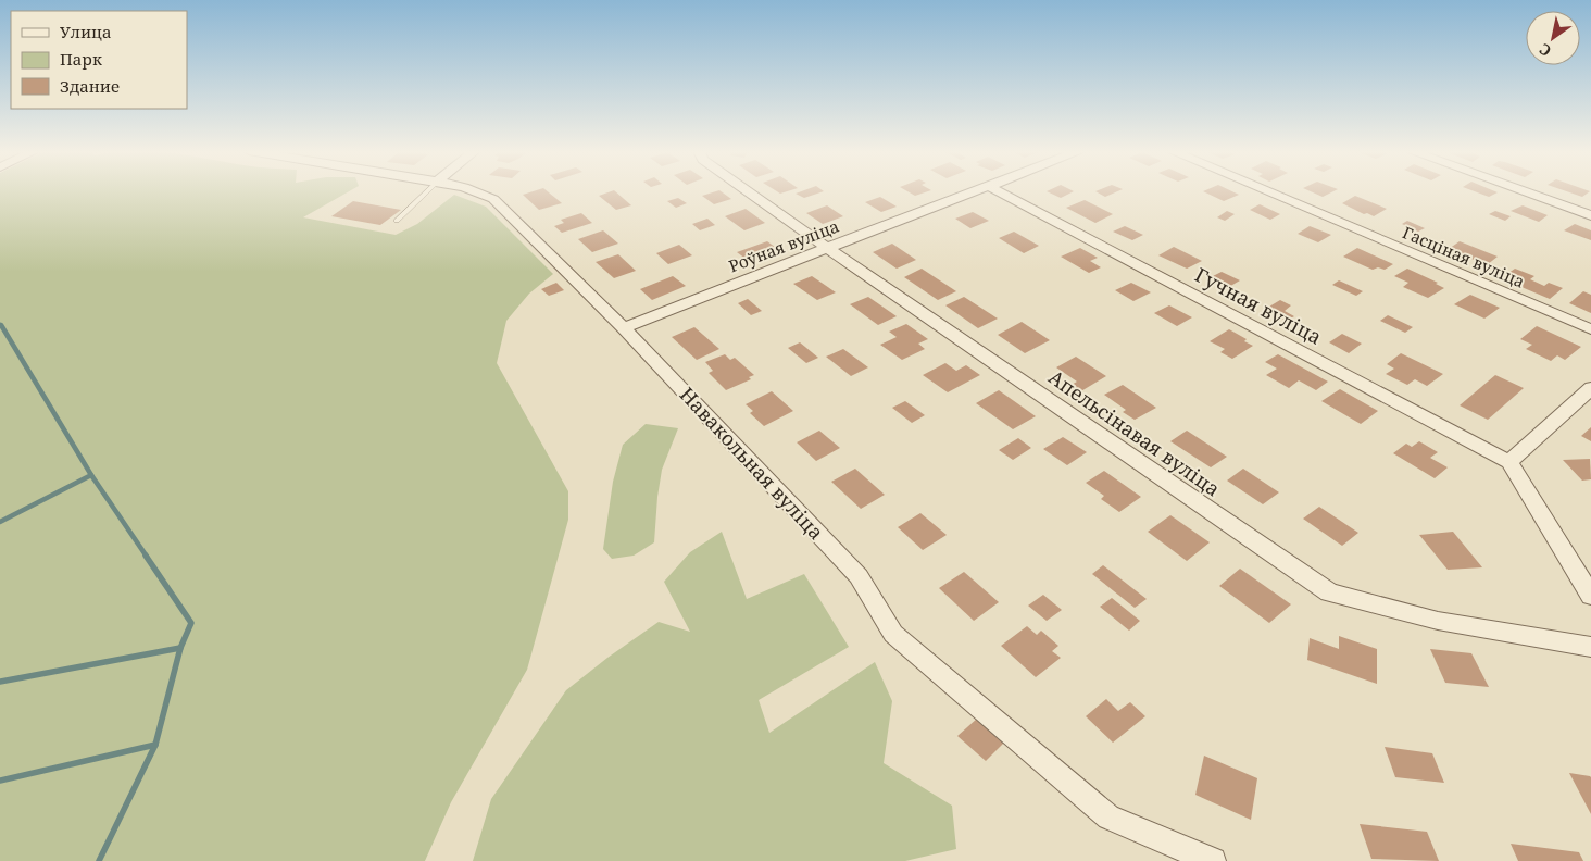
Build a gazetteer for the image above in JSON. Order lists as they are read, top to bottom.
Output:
{
  "streets": {
    "street": [
      "Роўная вуліца",
      "Гасціная вуліца",
      "Гучная вуліца",
      "Апельсінавая вуліца",
      "Навакольная вуліца"
    ]
  },
  "crossings": [
    ["Роўная вуліца", "Апельсінавая вуліца"],
    ["Роўная вуліца", "Навакольная вуліца"]
  ],
  "legend": ["Улица", "Парк", "Здание"],
  "north": "bottom left"
}
